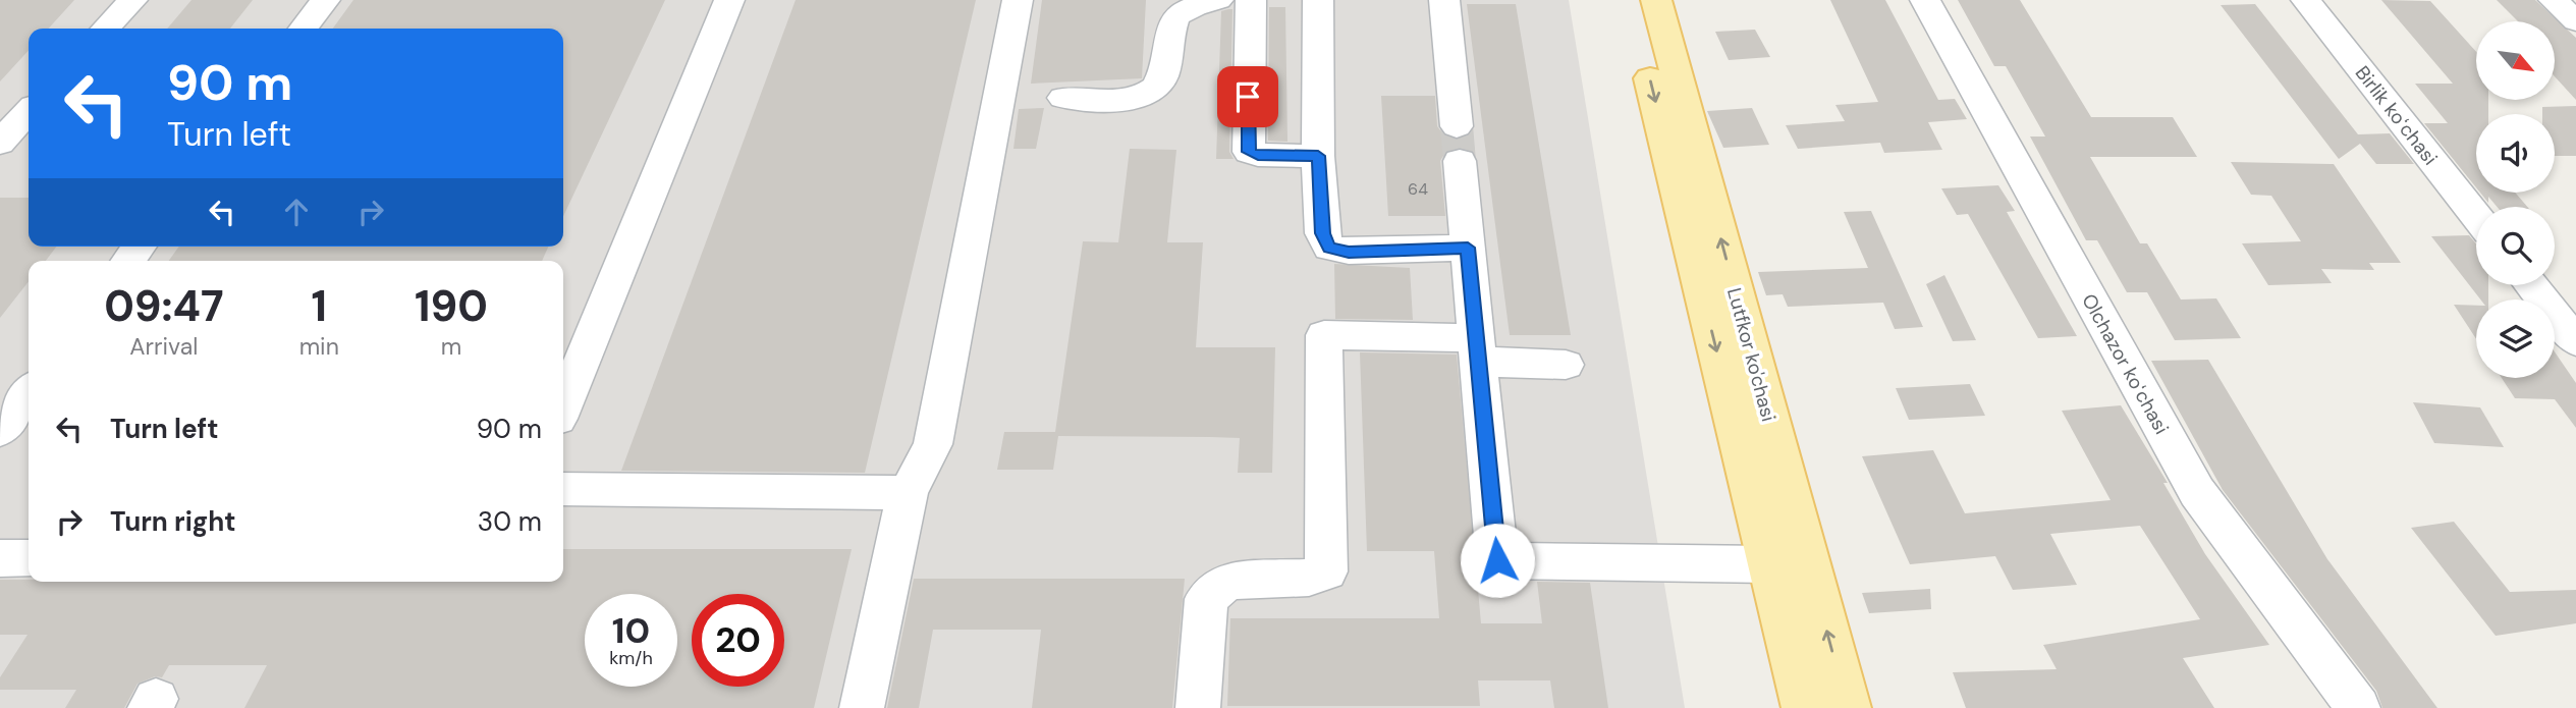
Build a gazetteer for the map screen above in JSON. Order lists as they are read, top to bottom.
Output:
{
  "streets": {
    "main road": ["Lutfkor ko'chasi"],
    "street": ["Birlik koʻchasi", "Olchazor koʻchasi"]
  },
  "house_numbers": ["64"],
  "north": "bottom right",
  "page": {
    "turn": ["90 m", "Turn left"],
    "eta": [
      "09:47",
      "Arrival",
      "1",
      "min",
      "190",
      "m"
    ],
    "list": [
      {
        "name": "Turn left",
        "value": "90 m"
      },
      {
        "name": "Turn right",
        "value": "30 m"
      }
    ],
    "speed": "10 km/h",
    "limit": "20"
  }
}
